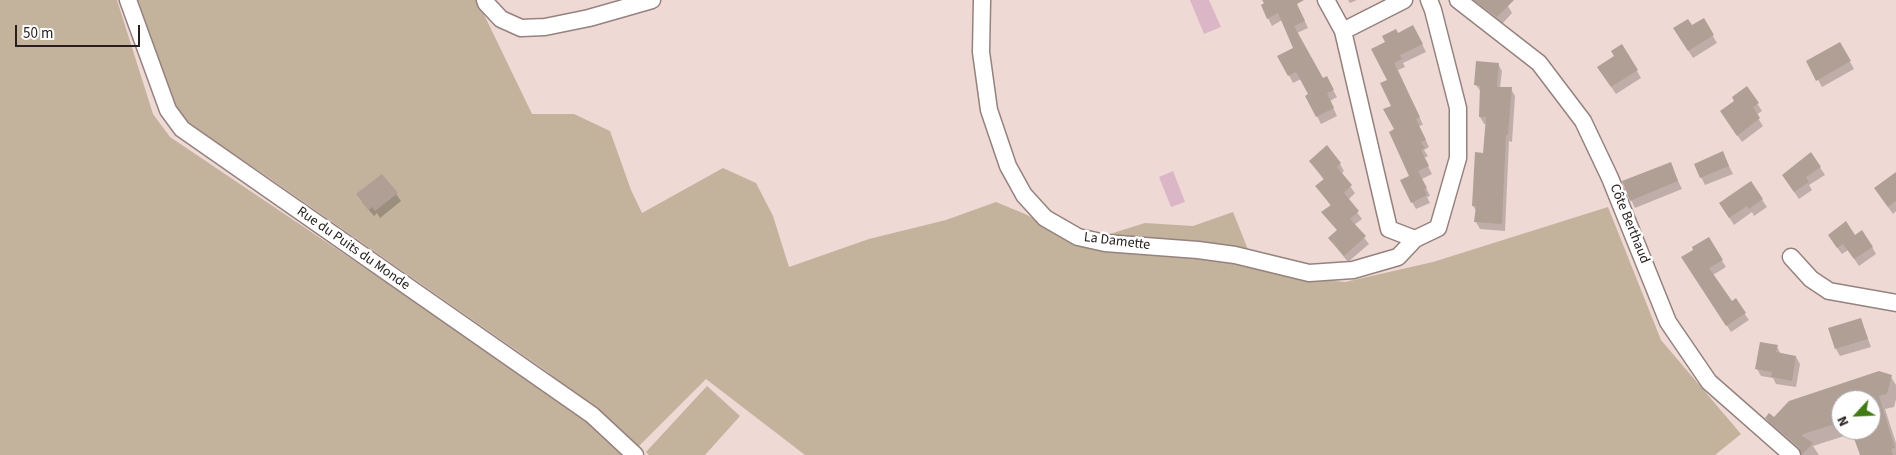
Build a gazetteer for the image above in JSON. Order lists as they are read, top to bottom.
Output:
{
  "streets": {
    "street": ["Côte Berthaud", "La Damette", "Rue du Puits du Monde"]
  },
  "scale_bar": "50 m",
  "north": "bottom left"
}
